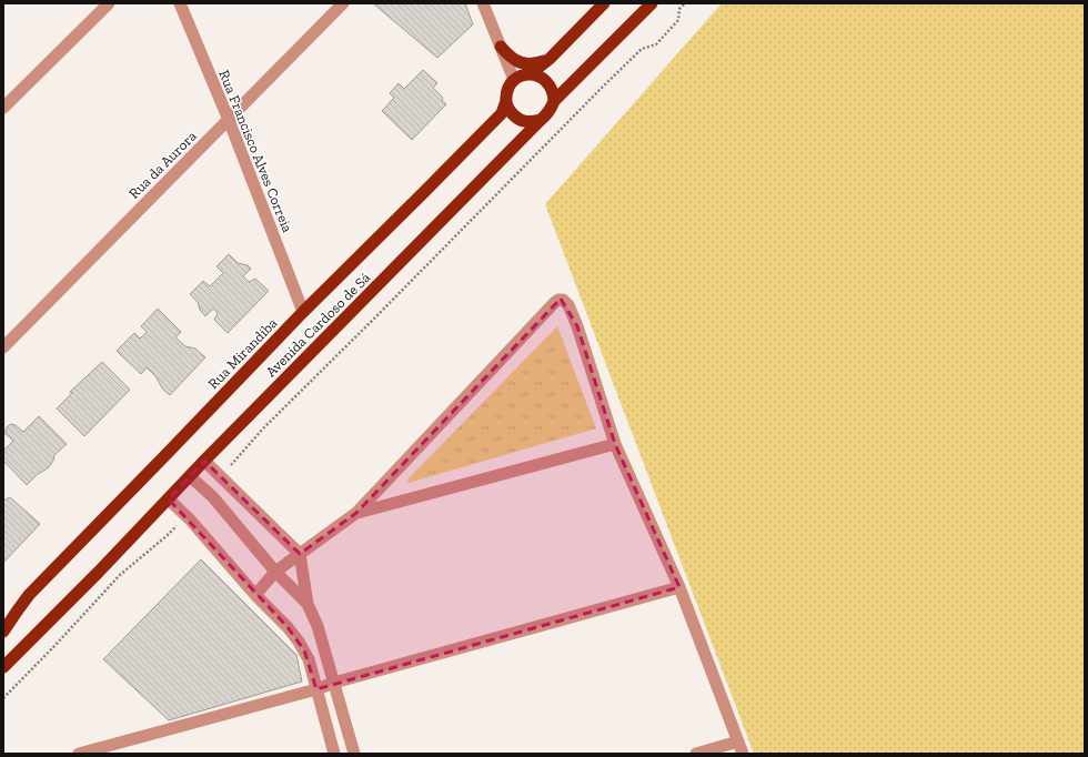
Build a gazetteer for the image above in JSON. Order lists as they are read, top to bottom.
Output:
{
  "streets": {
    "highway": ["Avenida Cardoso de Sá", "Rua Mirandiba"],
    "street": ["Rua Francisco Alves Correia", "Rua da Aurora"]
  },
  "crossings": [
    ["Rua Francisco Alves Correia", "Rua da Aurora"],
    ["Rua Francisco Alves Correia", "Rua Mirandiba"],
    ["Avenida Cardoso de Sá", "Rua Mirandiba"]
  ]
}
